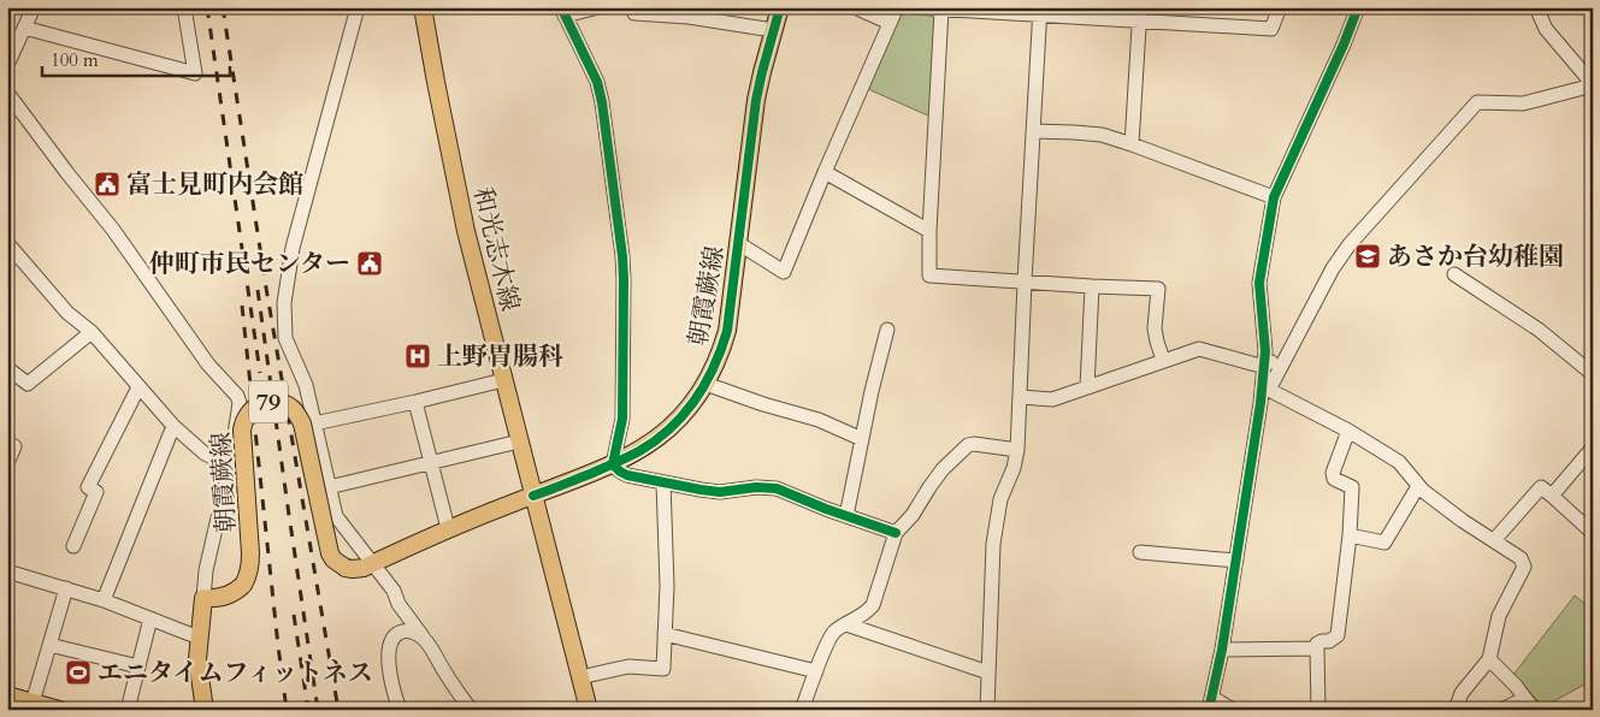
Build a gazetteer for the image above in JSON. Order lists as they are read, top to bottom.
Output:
{
  "streets": {
    "main road": ["和光志木線", "朝霞蕨線", "79"]
  },
  "crossings": [
    ["和光志木線", "朝霞蕨線"]
  ],
  "places": {
    "public building": ["富士見町内会館", "仲町市民センター"],
    "school or university": ["あさか台幼稚園"],
    "hospital": ["上野胃腸科"],
    "sports": ["エニタイムフィットネス"]
  },
  "scale_bar": "100 m"
}
